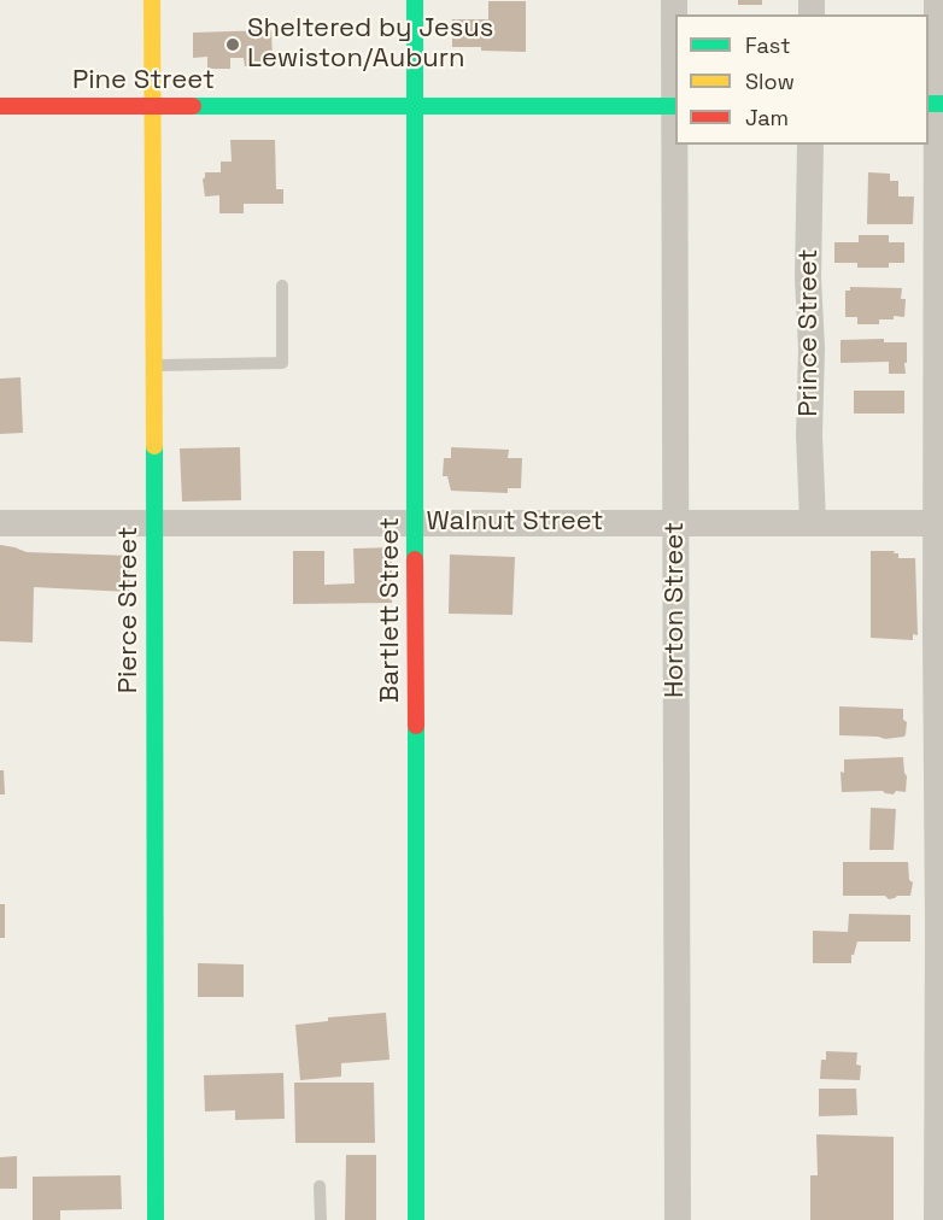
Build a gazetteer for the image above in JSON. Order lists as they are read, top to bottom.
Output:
{
  "streets": {
    "street": [
      "Pine Street",
      "Prince Street",
      "Walnut Street",
      "Pierce Street",
      "Bartlett Street",
      "Horton Street"
    ]
  },
  "crossings": [
    ["Pine Street", "Pierce Street"],
    ["Pine Street", "Bartlett Street"],
    ["Pine Street", "Horton Street"],
    ["Prince Street", "Walnut Street"],
    ["Walnut Street", "Pierce Street"],
    ["Walnut Street", "Bartlett Street"],
    ["Walnut Street", "Horton Street"]
  ],
  "places": ["Sheltered by Jesus Lewiston/Auburn"],
  "legend": ["Fast", "Slow", "Jam"]
}
